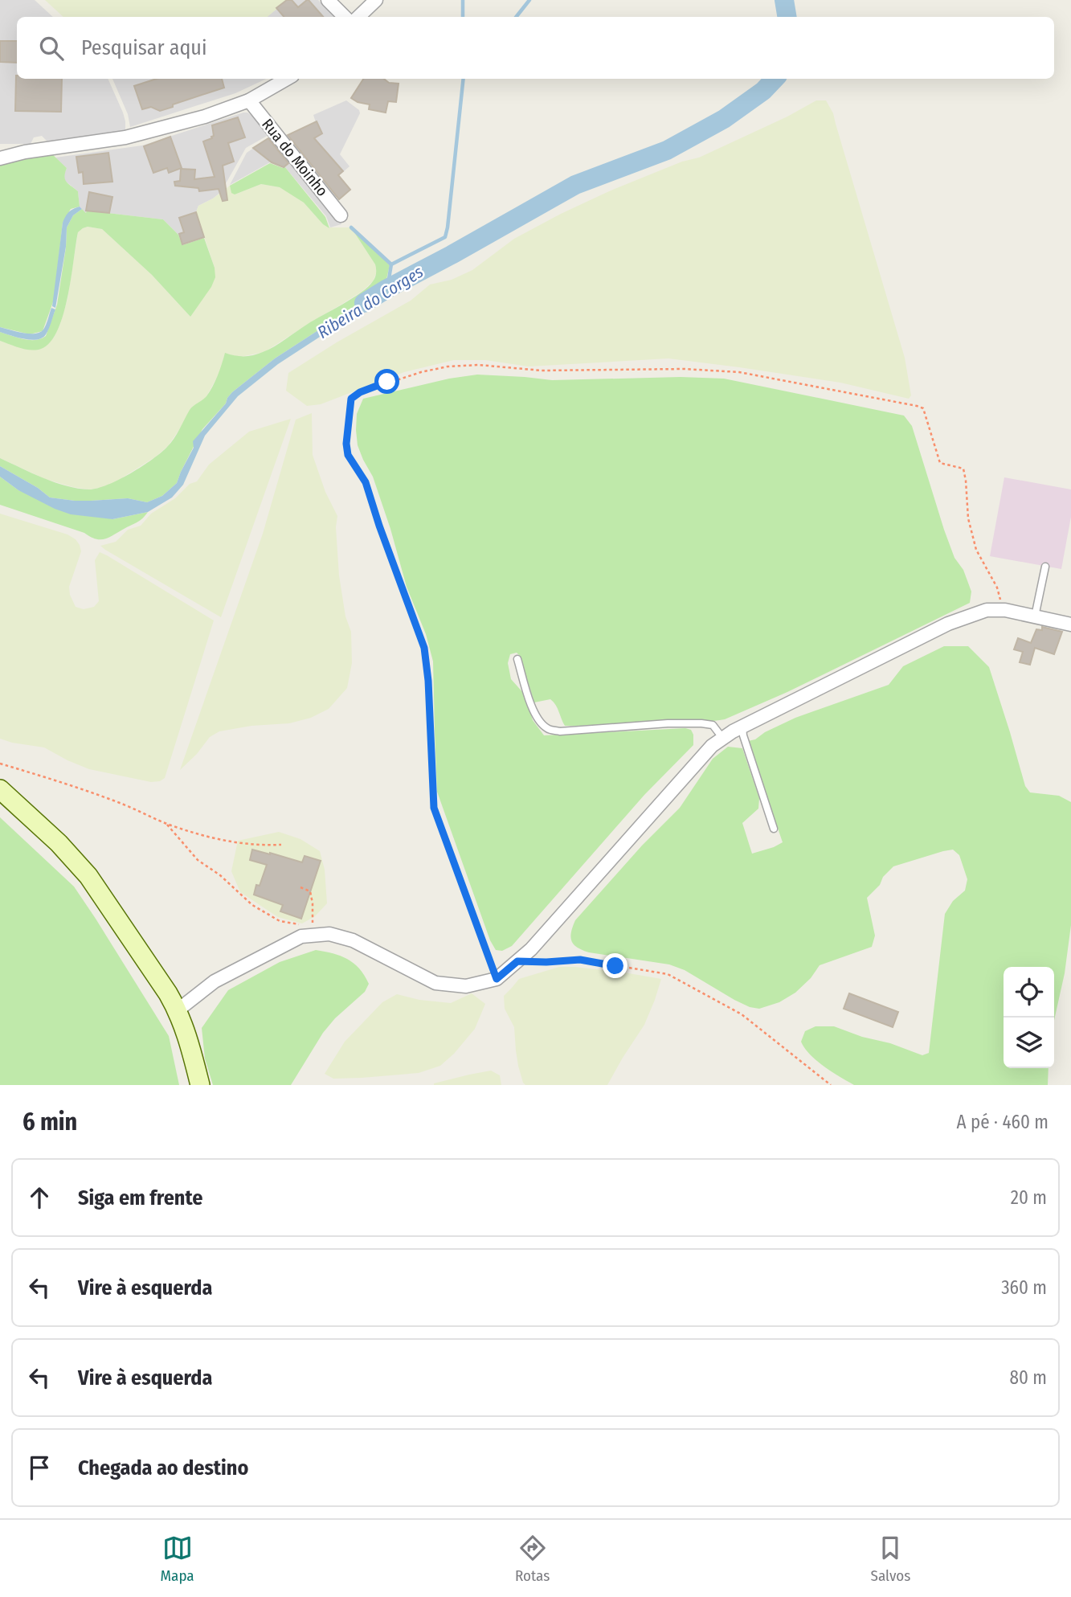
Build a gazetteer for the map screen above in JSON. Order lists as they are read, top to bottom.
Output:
{
  "streets": {
    "street": ["Rua do Moinho"]
  },
  "water": ["Ribeira do Corges"],
  "page": {
    "search": "Pesquisar aqui",
    "heading": ["6 min", "A pé · 460 m"],
    "list": [
      ["Siga em frente", "20 m"],
      ["Vire à esquerda", "360 m"],
      ["Vire à esquerda", "80 m"],
      "Chegada ao destino"
    ],
    "nav": ["Mapa", "Rotas", "Salvos"]
  }
}
